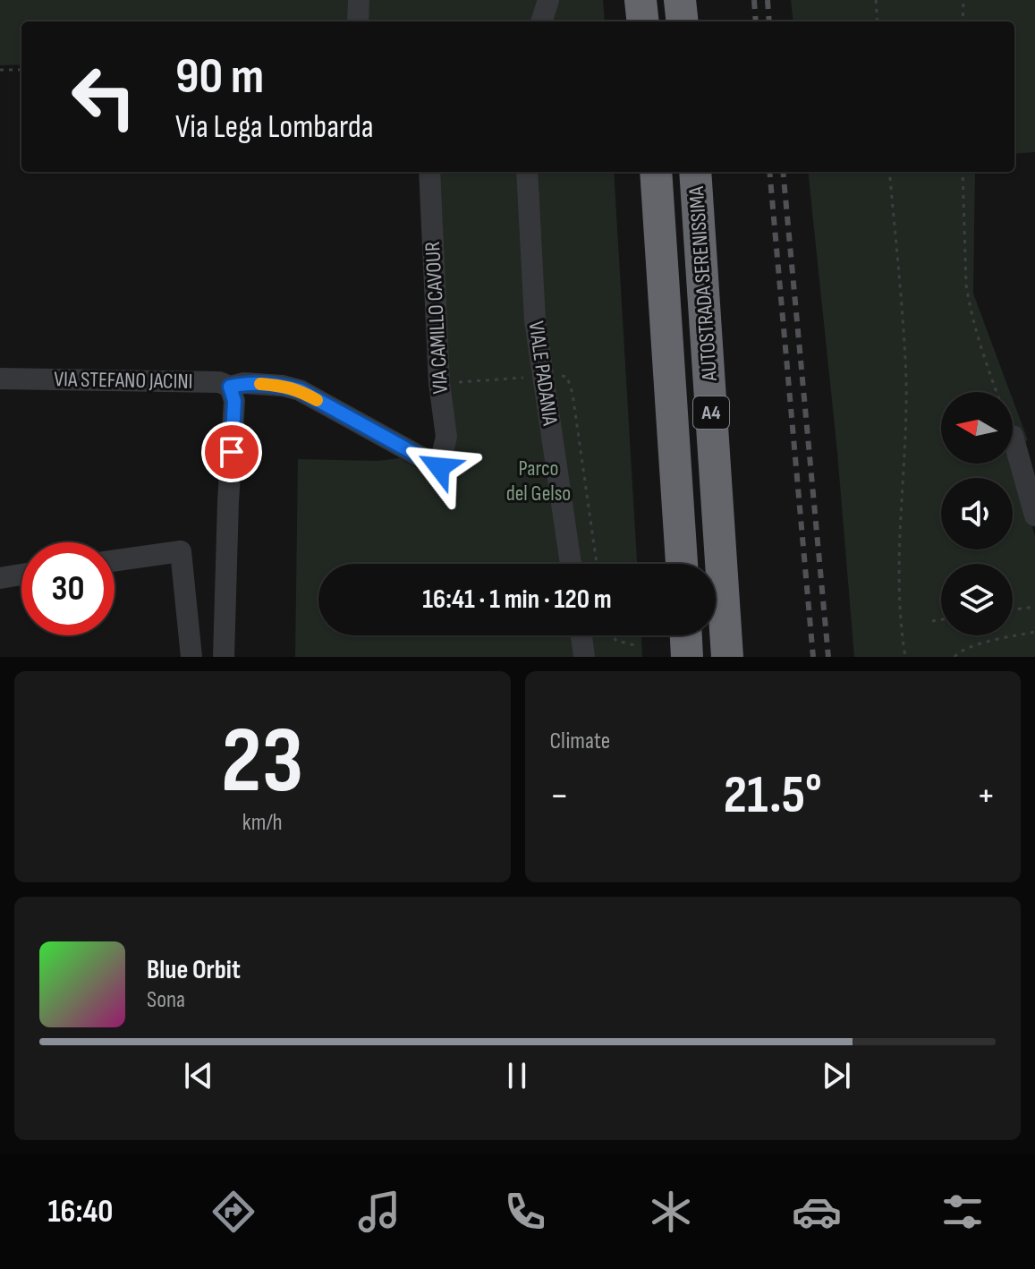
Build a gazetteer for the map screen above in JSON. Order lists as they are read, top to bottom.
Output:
{
  "streets": {
    "highway": ["AUTOSTRADA SERENISSIMA", "A4"],
    "street": ["VIA CAMILLO CAVOUR", "VIALE PADANIA", "VIA STEFANO JACINI"]
  },
  "crossings": [
    ["VIA CAMILLO CAVOUR", "VIA STEFANO JACINI"]
  ],
  "parks": ["Parco del Gelso"],
  "north": "left",
  "page": {
    "turn": ["90 m", "Via Lega Lombarda"],
    "limit": "30",
    "trip": "16:41 · 1 min · 120 m",
    "tile": [
      ["23", "km/h"],
      "Climate"
    ],
    "heat": ["−", "21.5°", "+"],
    "song": ["Blue Orbit", "Sona"],
    "tabs": "16:40"
  }
}
